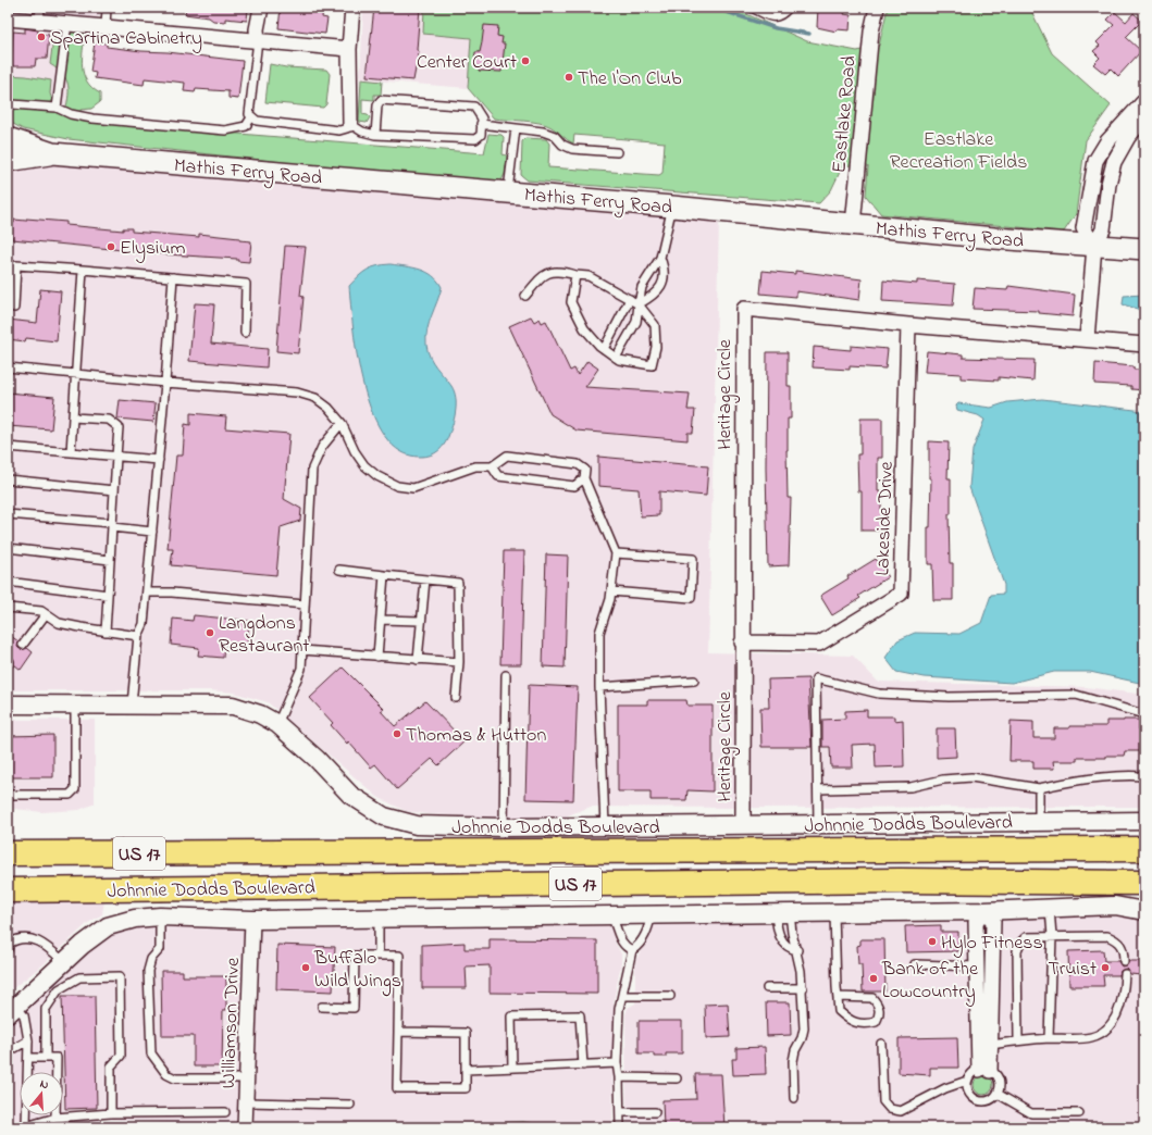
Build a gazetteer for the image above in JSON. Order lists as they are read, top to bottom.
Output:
{
  "streets": {
    "highway": ["Johnnie Dodds Boulevard", "US 17"],
    "main road": ["Mathis Ferry Road"],
    "street": [
      "Eastlake Road",
      "Heritage Circle",
      "Lakeside Drive",
      "Williamson Drive"
    ]
  },
  "crossings": [
    ["Eastlake Road", "Mathis Ferry Road"],
    ["Heritage Circle", "Lakeside Drive"],
    ["Heritage Circle", "Johnnie Dodds Boulevard"],
    ["Johnnie Dodds Boulevard", "Williamson Drive"]
  ],
  "parks": ["Eastlake Recreation Fields"],
  "places": [
    "Spartina Cabinetry",
    "Center Court",
    "The I'On Club",
    "Elysium",
    "Langdons Restaurant",
    "Thomas & Hutton",
    "Hylo Fitness",
    "Buffalo Wild Wings",
    "Truist",
    "Bank of the Lowcountry"
  ],
  "north": "top"
}
